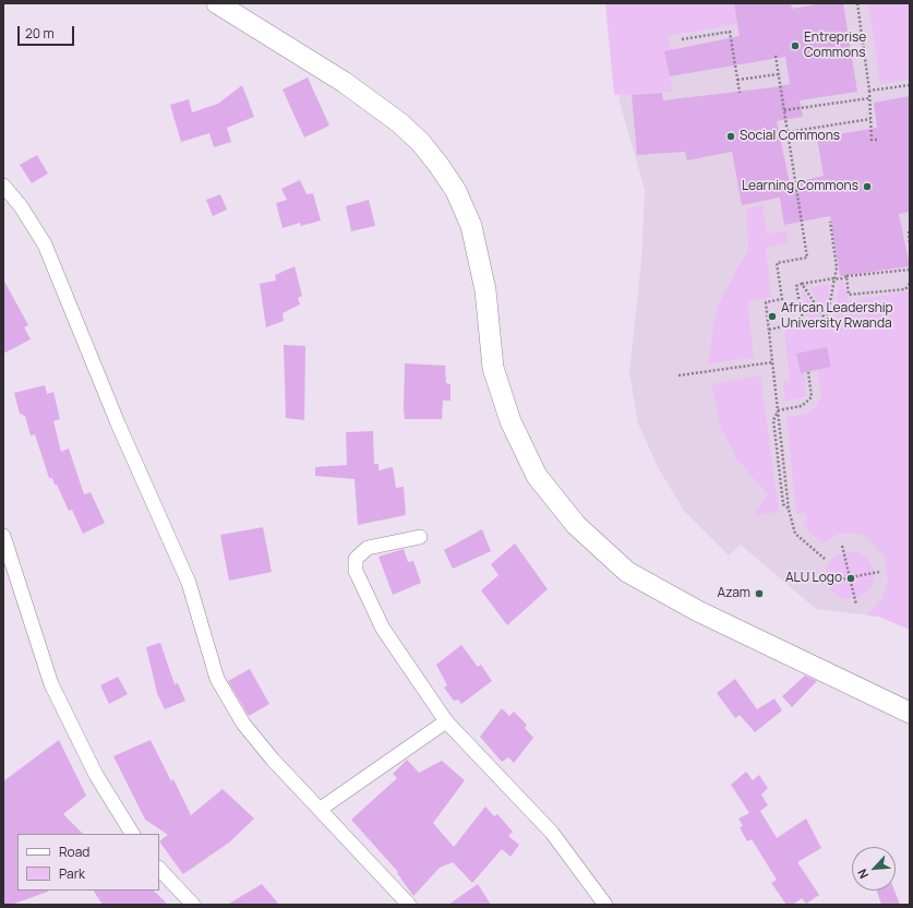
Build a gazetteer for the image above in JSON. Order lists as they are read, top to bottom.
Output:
{
  "places": [
    "Entreprise Commons",
    "Social Commons",
    "Learning Commons",
    "African Leadership University Rwanda",
    "ALU Logo",
    "Azam"
  ],
  "legend": ["Road", "Park"],
  "scale_bar": "20 m",
  "north": "bottom left"
}
